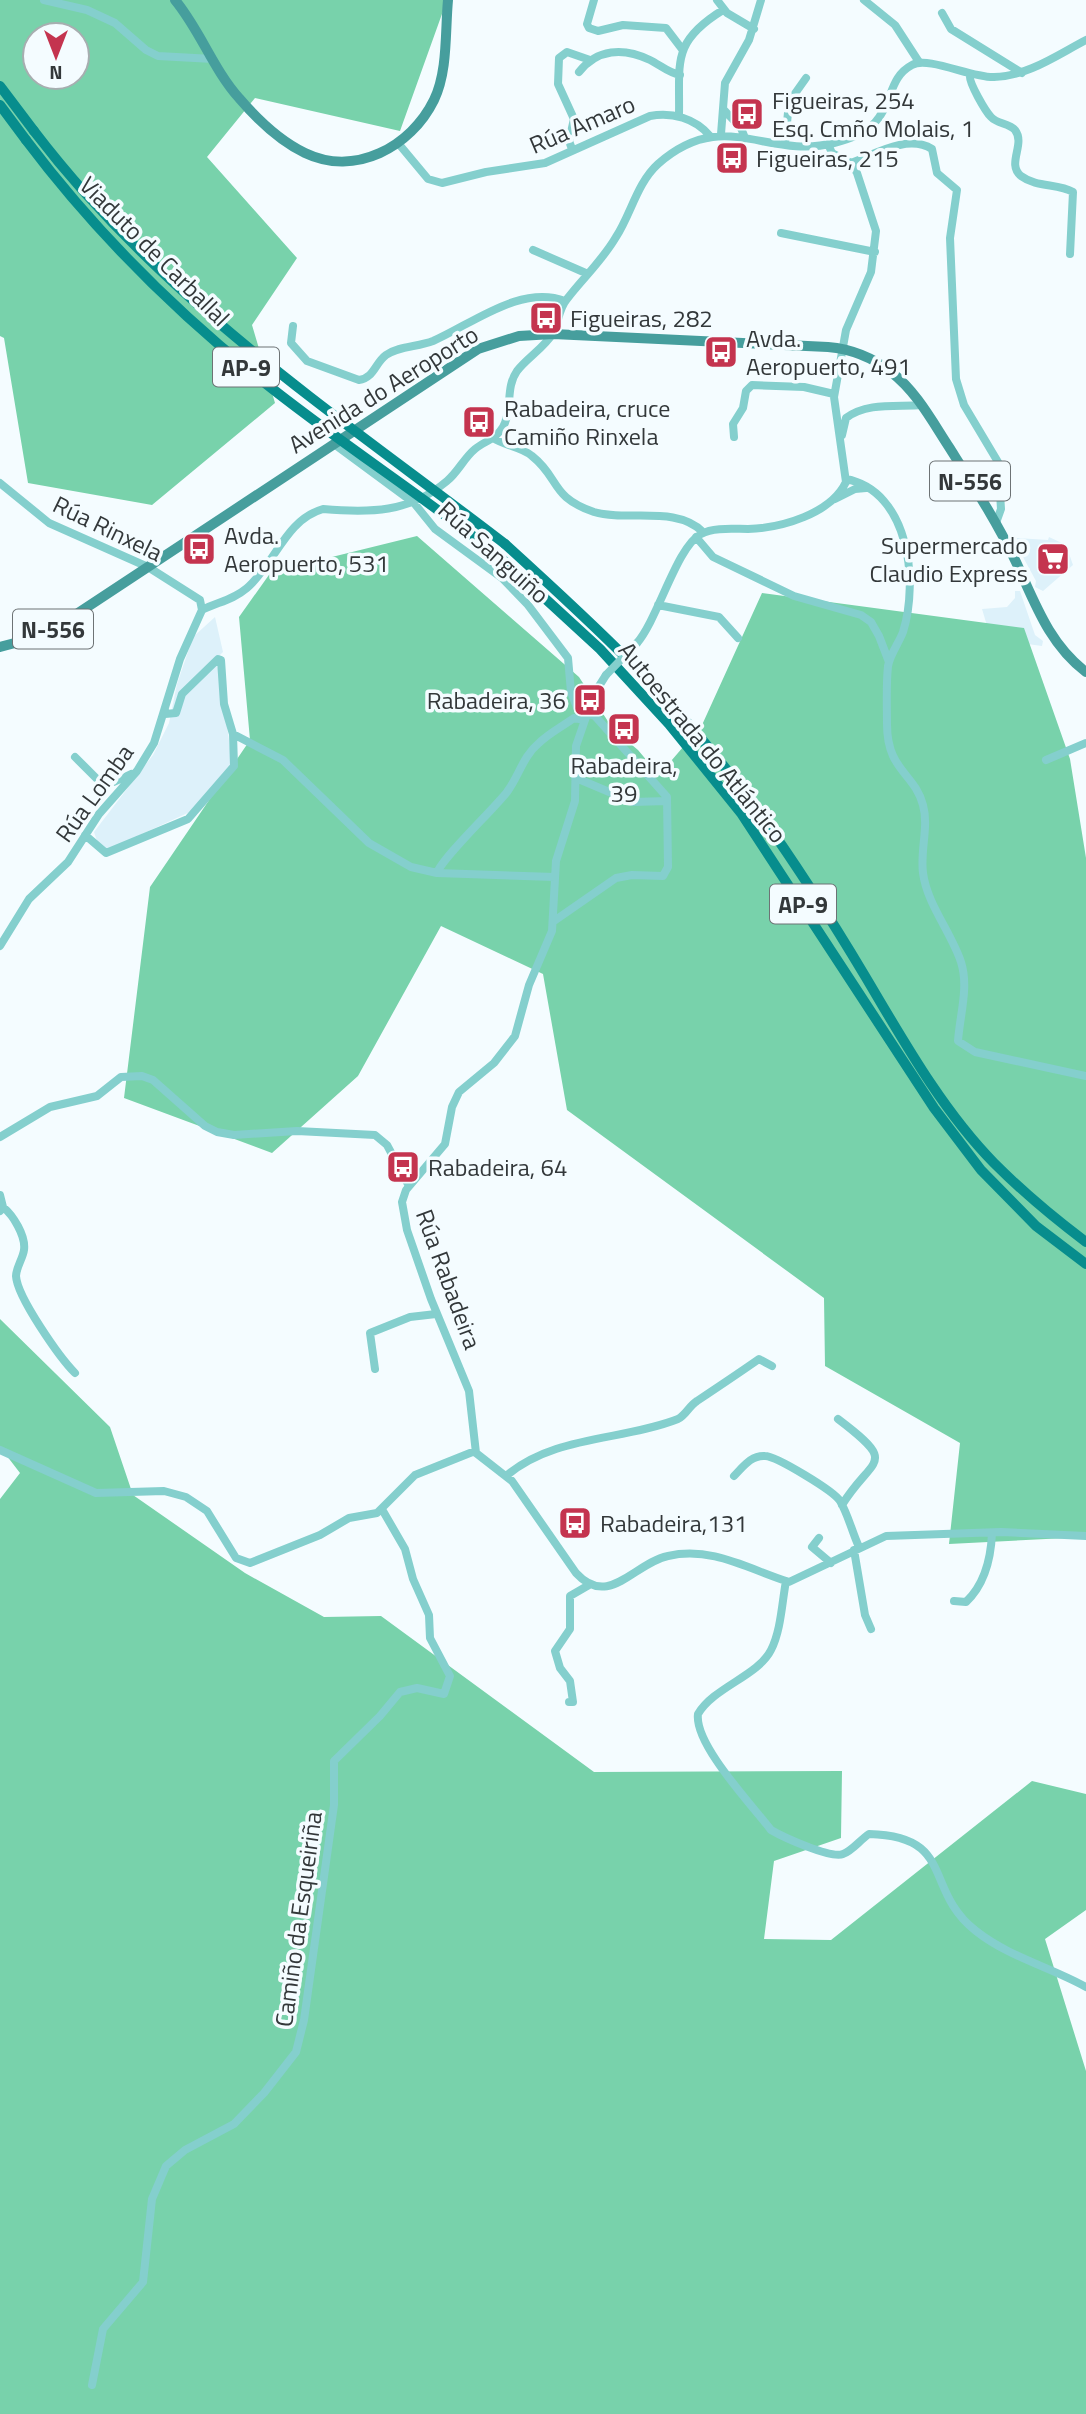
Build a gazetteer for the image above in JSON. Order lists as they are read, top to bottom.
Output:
{
  "streets": {
    "highway": ["Viaduto de Carballal", "AP-9", "Autoestrada do Atlántico"],
    "main road": ["Avenida do Aeroporto", "N-556"],
    "street": [
      "Rúa Amaro",
      "Rúa Rinxela",
      "Rúa Sanguiño",
      "Rúa Lomba",
      "Rúa Rabadeira",
      "Camiño da Esqueiriña"
    ]
  },
  "crossings": [
    ["Viaduto de Carballal", "Autoestrada do Atlántico"],
    ["Avenida do Aeroporto", "Rúa Rinxela"],
    ["Avenida do Aeroporto", "Rúa Sanguiño"],
    ["Rúa Rinxela", "Rúa Lomba"],
    ["Rúa Sanguiño", "Rúa Rabadeira"]
  ],
  "places": {
    "bus stop": [
      "Figueiras, 254 Esq. Cmño Molais, 1",
      "Figueiras, 215",
      "Figueiras, 282",
      "Avda. Aeropuerto, 491",
      "Rabadeira, cruce Camiño Rinxela",
      "Avda. Aeropuerto, 531",
      "Rabadeira, 36",
      "Rabadeira, 39",
      "Rabadeira, 64",
      "Rabadeira,131"
    ],
    "supermarket": ["Supermercado Claudio Express"]
  },
  "north": "bottom"
}
